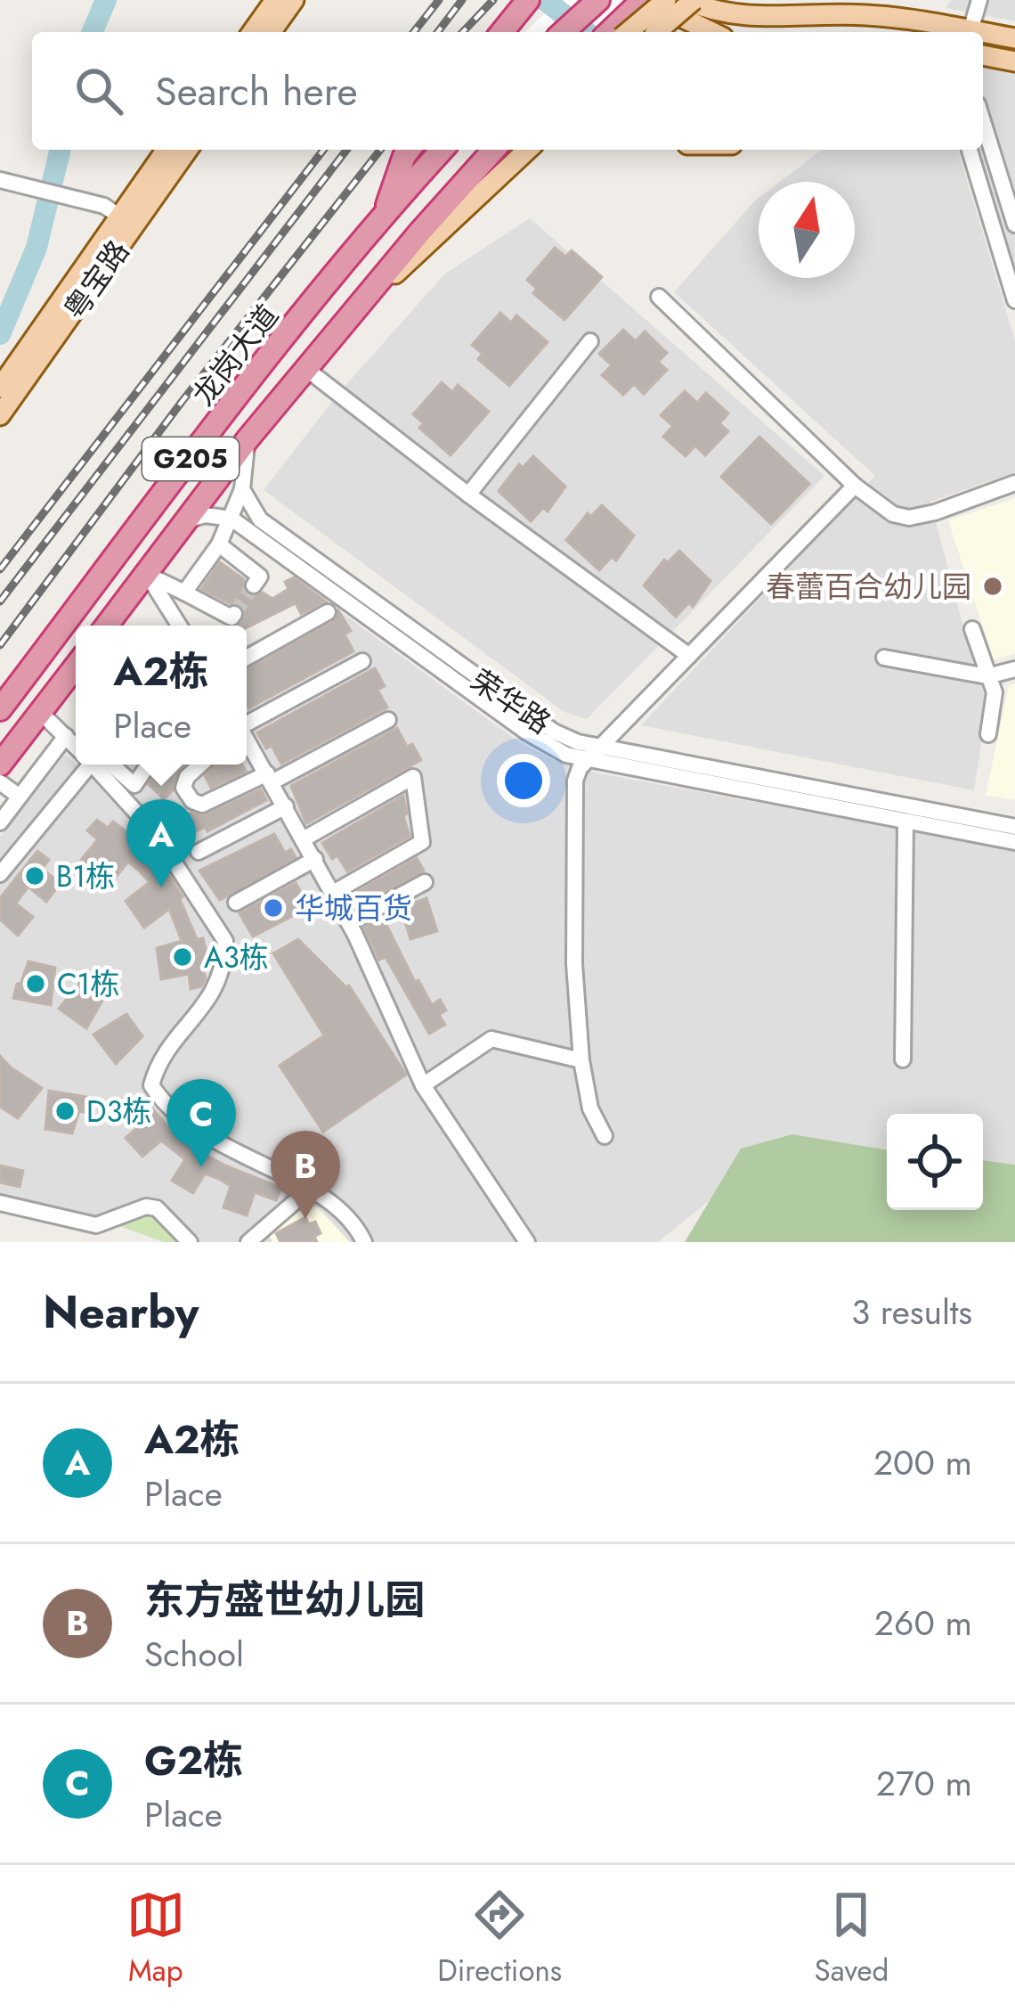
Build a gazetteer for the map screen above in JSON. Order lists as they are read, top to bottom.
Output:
{
  "streets": {
    "highway": ["龙岗大道", "G205"],
    "main road": ["粤宝路"],
    "street": ["荣华路"]
  },
  "places": [
    "春蕾百合幼儿园",
    "B1栋",
    "华城百货",
    "A3栋",
    "C1栋",
    "D3栋"
  ],
  "north": "top",
  "page": {
    "search": "Search here",
    "popup": ["A2栋", "Place"],
    "pins": ["A", "C", "B"],
    "heading": ["Nearby", "3 results"],
    "list": [
      {
        "mark": "A",
        "name": "A2栋",
        "note": "Place",
        "value": "200 m"
      },
      {
        "mark": "B",
        "name": "东方盛世幼儿园",
        "note": "School",
        "value": "260 m"
      },
      {
        "mark": "C",
        "name": "G2栋",
        "note": "Place",
        "value": "270 m"
      }
    ],
    "nav": ["Map", "Directions", "Saved"]
  }
}
